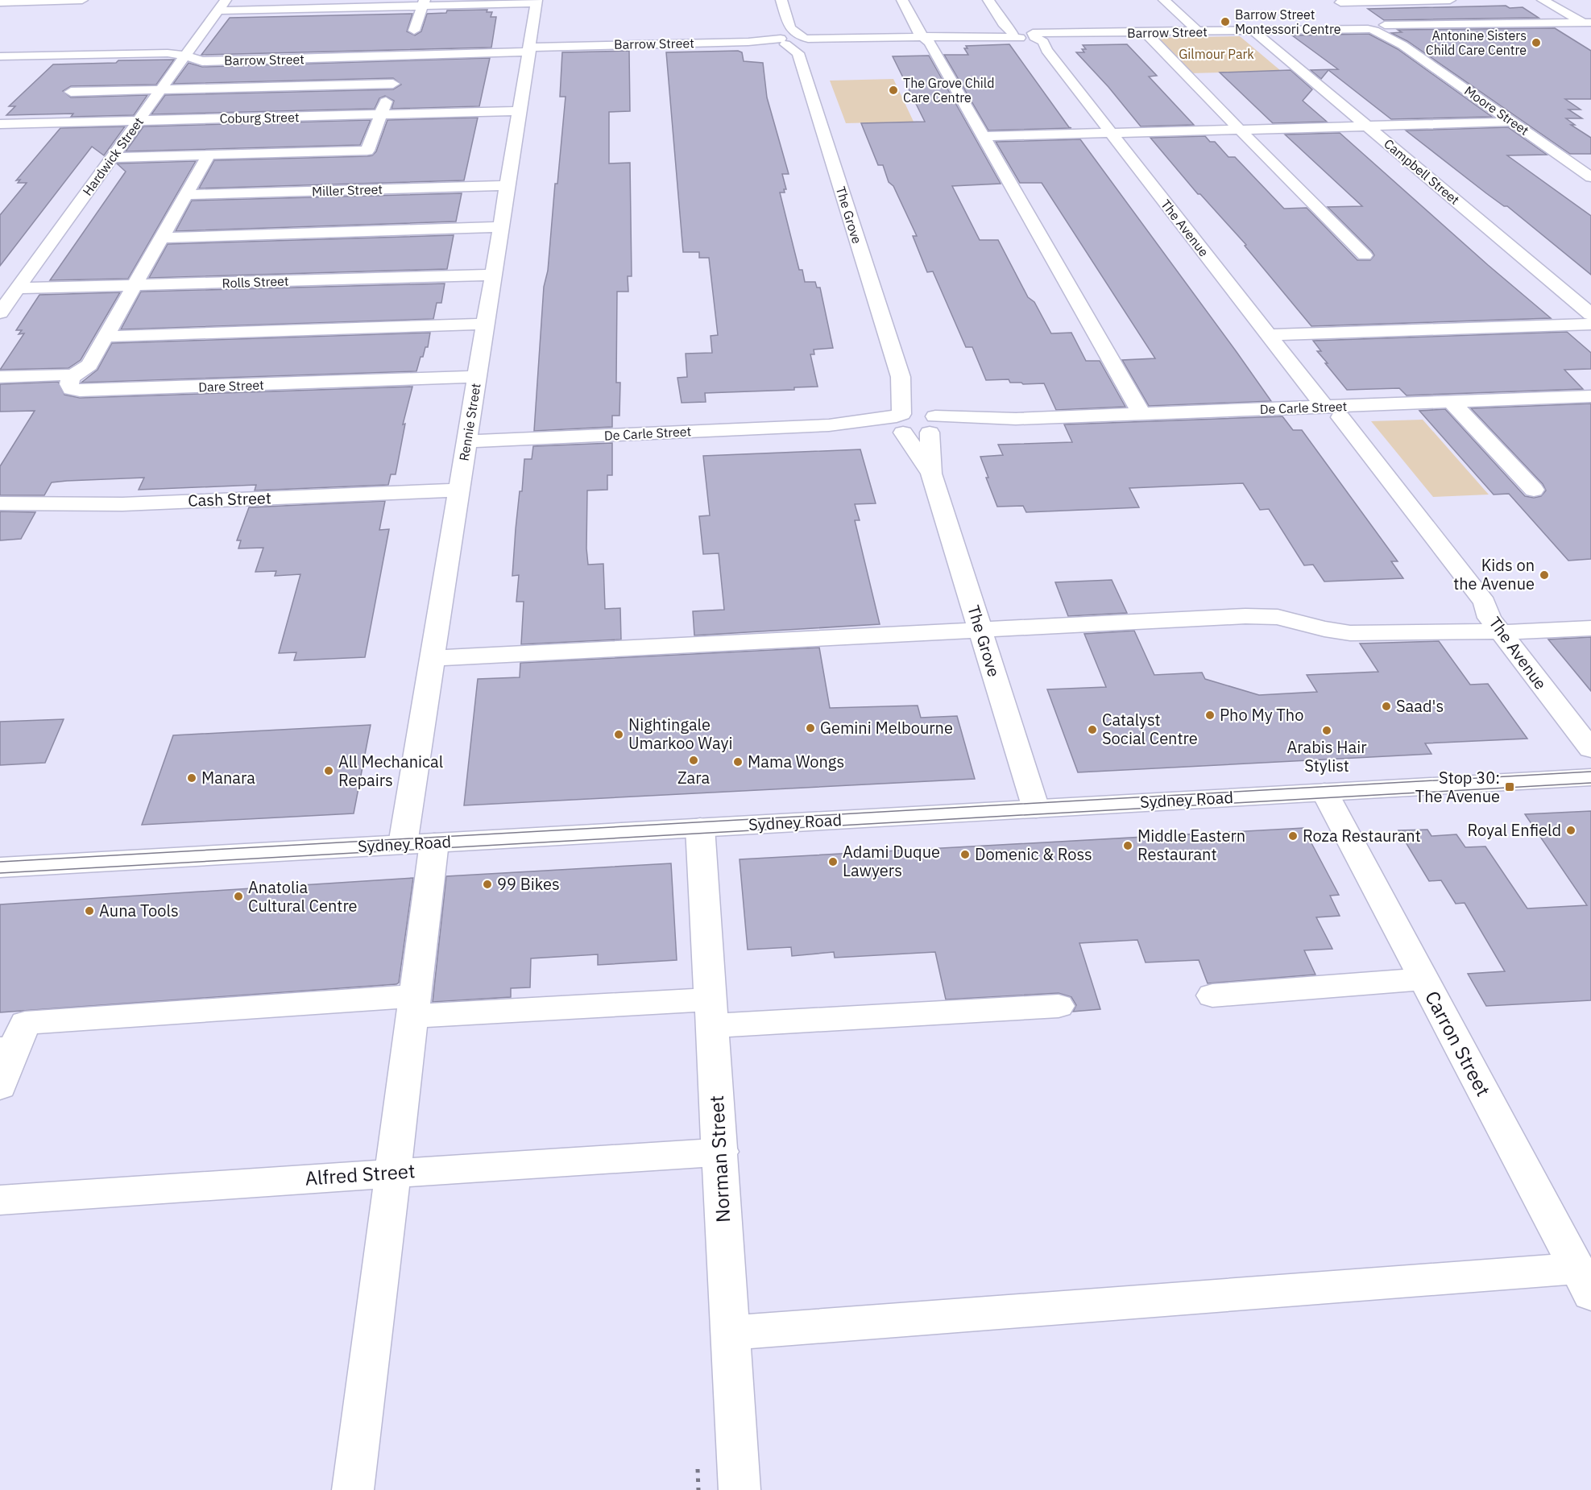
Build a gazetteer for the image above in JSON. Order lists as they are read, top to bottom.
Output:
{
  "streets": {
    "main road": [
      "Barrow Street",
      "Moore Street",
      "Coburg Street",
      "Hardwick Street",
      "Campbell Street",
      "Miller Street",
      "The Grove",
      "The Avenue",
      "Rolls Street",
      "Dare Street",
      "De Carle Street",
      "Rennie Street",
      "Cash Street",
      "Sydney Road",
      "Carron Street",
      "Norman Street",
      "Alfred Street"
    ]
  },
  "crossings": [
    ["Barrow Street", "Moore Street"],
    ["Barrow Street", "Hardwick Street"],
    ["Barrow Street", "Campbell Street"],
    ["Barrow Street", "The Grove"],
    ["Barrow Street", "The Avenue"],
    ["Barrow Street", "Rennie Street"],
    ["Coburg Street", "Hardwick Street"],
    ["Coburg Street", "Rennie Street"],
    ["Hardwick Street", "Rolls Street"],
    ["Miller Street", "Rennie Street"],
    ["The Grove", "De Carle Street"],
    ["The Grove", "Sydney Road"],
    ["The Avenue", "De Carle Street"],
    ["Rolls Street", "Rennie Street"],
    ["Dare Street", "Rennie Street"],
    ["De Carle Street", "Rennie Street"],
    ["Rennie Street", "Cash Street"],
    ["Rennie Street", "Sydney Road"],
    ["Rennie Street", "Alfred Street"],
    ["Sydney Road", "Carron Street"],
    ["Sydney Road", "Norman Street"],
    ["Norman Street", "Alfred Street"]
  ],
  "parks": ["Gilmour Park"],
  "places": {
    "other": [
      "Barrow Street Montessori Centre",
      "Antonine Sisters Child Care Centre",
      "The Grove Child Care Centre",
      "Kids on the Avenue",
      "Saad's",
      "Pho My Tho",
      "Gemini Melbourne",
      "Catalyst Social Centre",
      "Arabis Hair Stylist",
      "Nightingale Umarkoo Wayi",
      "Zara",
      "Mama Wongs",
      "All Mechanical Repairs",
      "Manara",
      "Royal Enfield",
      "Roza Restaurant",
      "Middle Eastern Restaurant",
      "Domenic & Ross",
      "Adami Duque Lawyers",
      "99 Bikes",
      "Anatolia Cultural Centre",
      "Auna Tools"
    ],
    "transit": ["Stop 30: The Avenue"]
  }
}
